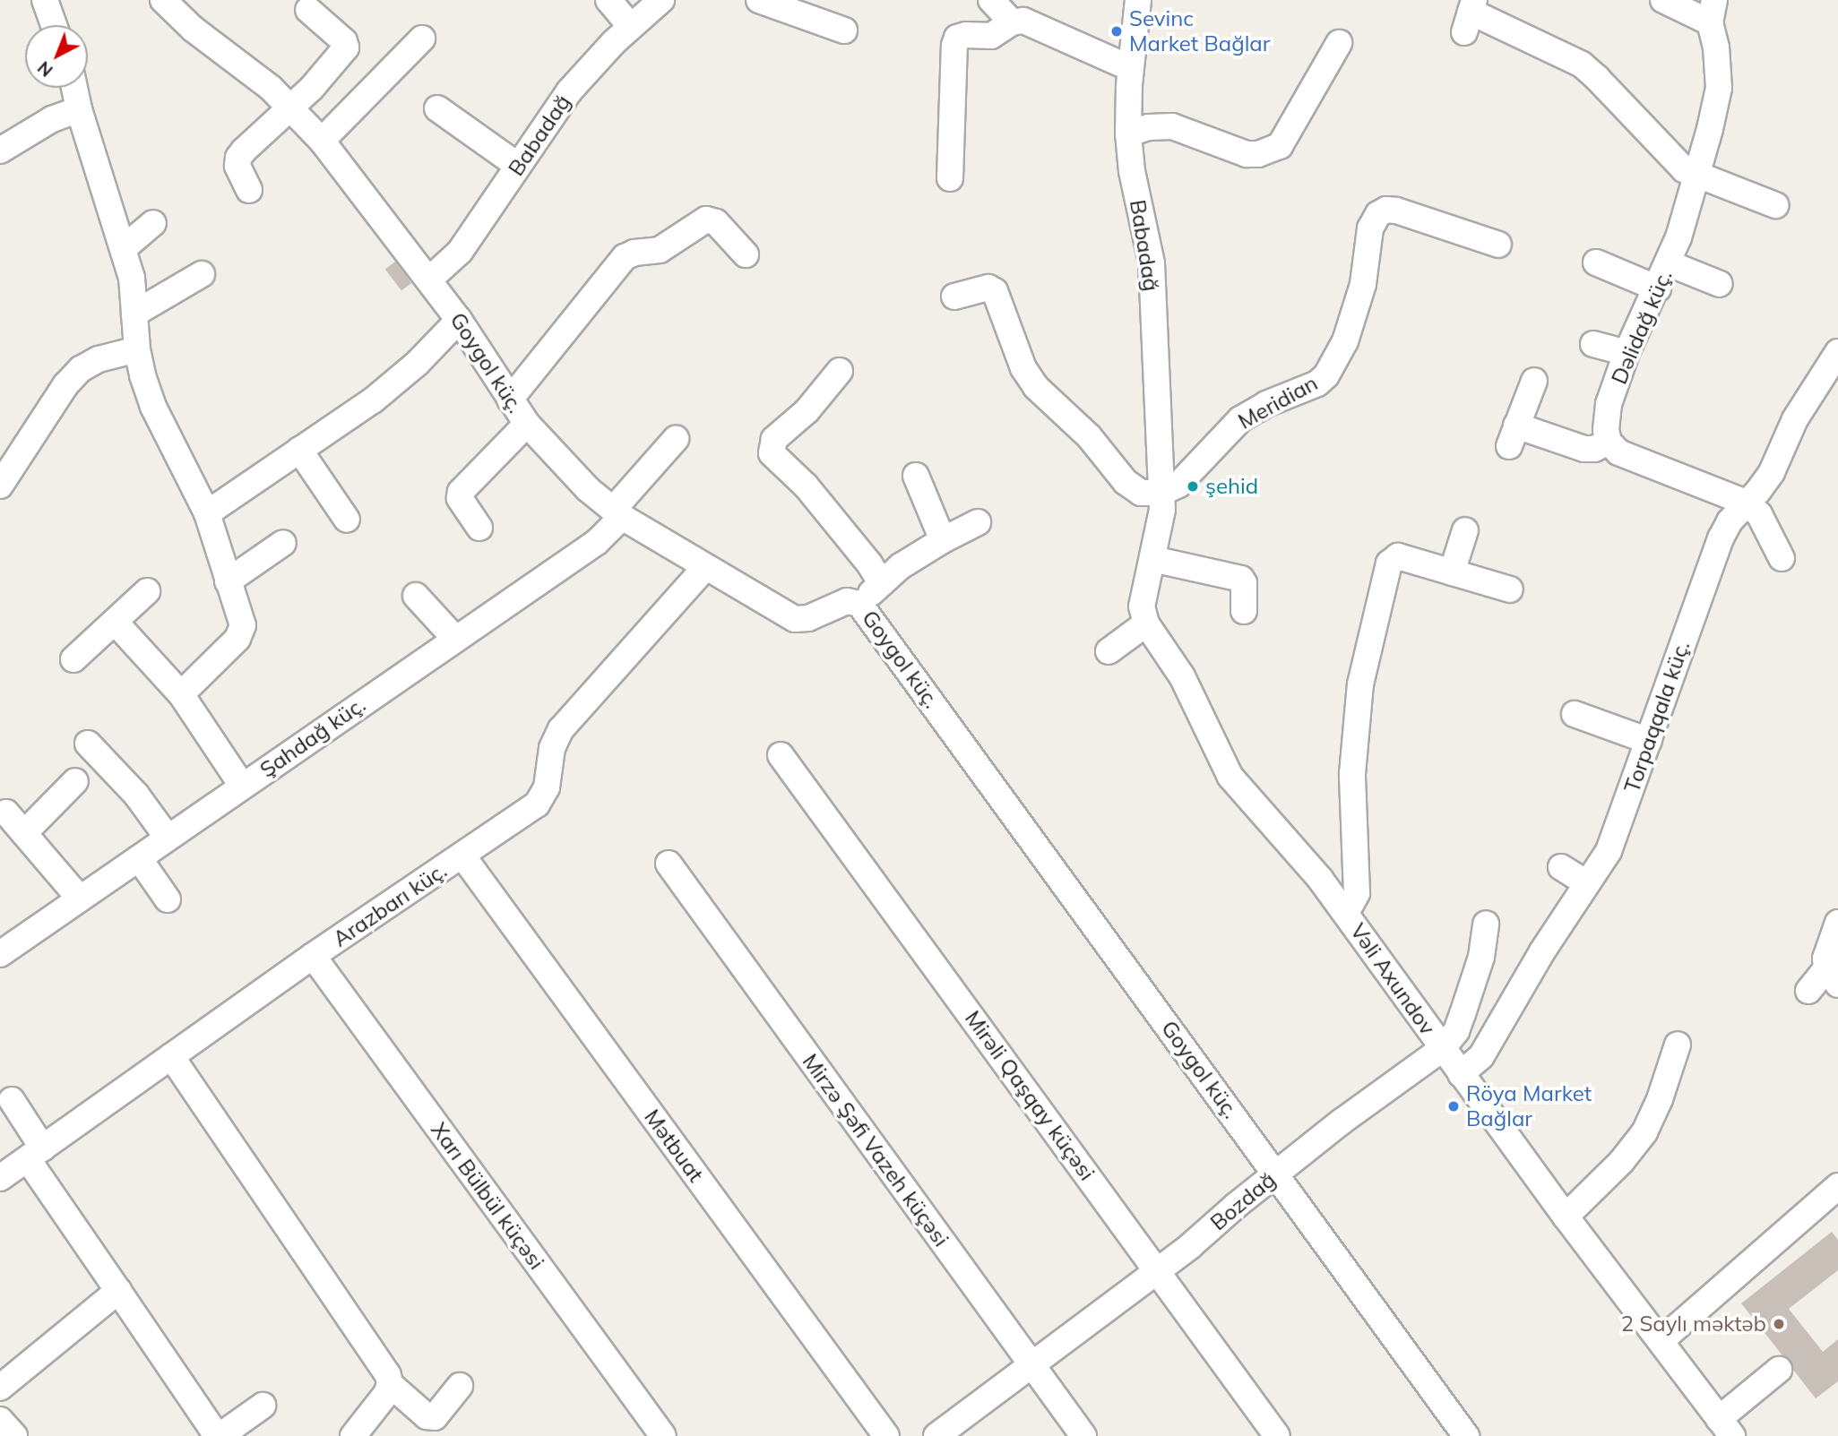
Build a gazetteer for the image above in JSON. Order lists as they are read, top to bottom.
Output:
{
  "streets": {
    "street": [
      "Babadağ",
      "Dəlidağ küç.",
      "Goygol küç.",
      "Meridian",
      "Torpaqqala küç.",
      "Şahdağ küç.",
      "Arazbarı küç.",
      "Vəli Axundov",
      "Mirəli Qaşqay küçəsi",
      "Mətbuat",
      "Mirzə Şəfi Vazeh küçəsi",
      "Xarı Bülbül küçəsi",
      "Bozdağ"
    ]
  },
  "crossings": [
    ["Babadağ", "Goygol küç."],
    ["Babadağ", "Meridian"],
    ["Goygol küç.", "Şahdağ küç."],
    ["Goygol küç.", "Arazbarı küç."],
    ["Goygol küç.", "Bozdağ"],
    ["Torpaqqala küç.", "Vəli Axundov"],
    ["Arazbarı küç.", "Mətbuat"],
    ["Arazbarı küç.", "Xarı Bülbül küçəsi"],
    ["Vəli Axundov", "Bozdağ"],
    ["Mirəli Qaşqay küçəsi", "Bozdağ"],
    ["Mirzə Şəfi Vazeh küçəsi", "Bozdağ"]
  ],
  "places": [
    "Sevinc Market Bağlar",
    "şehid",
    "Röya Market Bağlar",
    "2 Saylı məktəb"
  ],
  "north": "bottom left"
}
